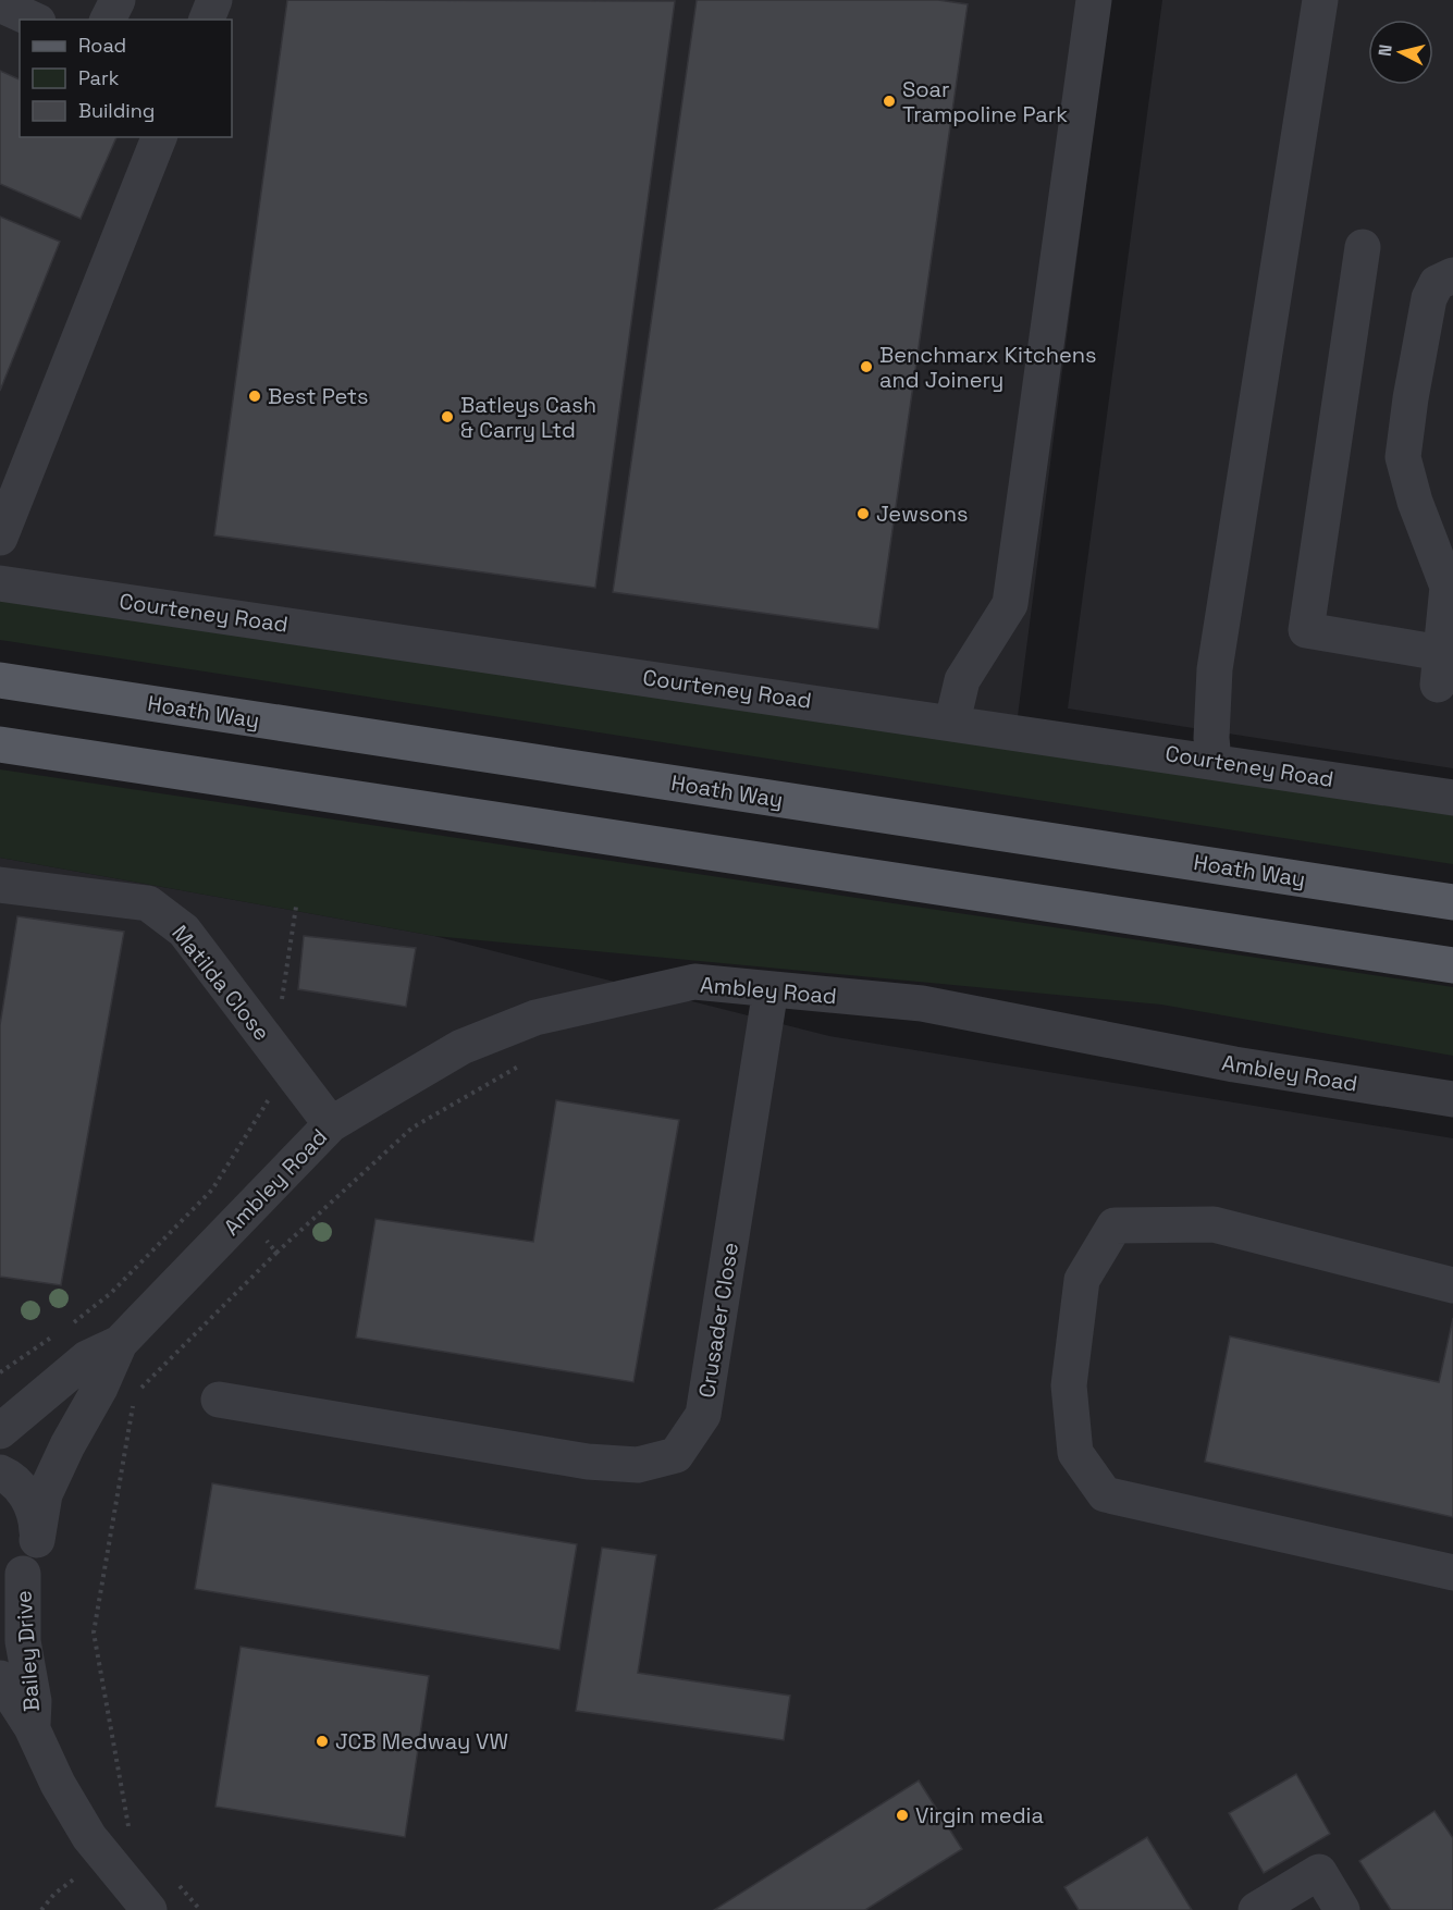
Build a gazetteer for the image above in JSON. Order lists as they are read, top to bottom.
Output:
{
  "streets": {
    "main road": ["Hoath Way"],
    "street": [
      "Courteney Road",
      "Matilda Close",
      "Ambley Road",
      "Crusader Close",
      "Bailey Drive"
    ]
  },
  "crossings": [
    ["Matilda Close", "Ambley Road"],
    ["Ambley Road", "Crusader Close"],
    ["Ambley Road", "Bailey Drive"]
  ],
  "places": [
    "Soar Trampoline Park",
    "Benchmarx Kitchens and Joinery",
    "Best Pets",
    "Batleys Cash & Carry Ltd",
    "Jewsons",
    "JCB Medway VW",
    "Virgin media"
  ],
  "legend": ["Road", "Park", "Building"],
  "north": "left"
}
